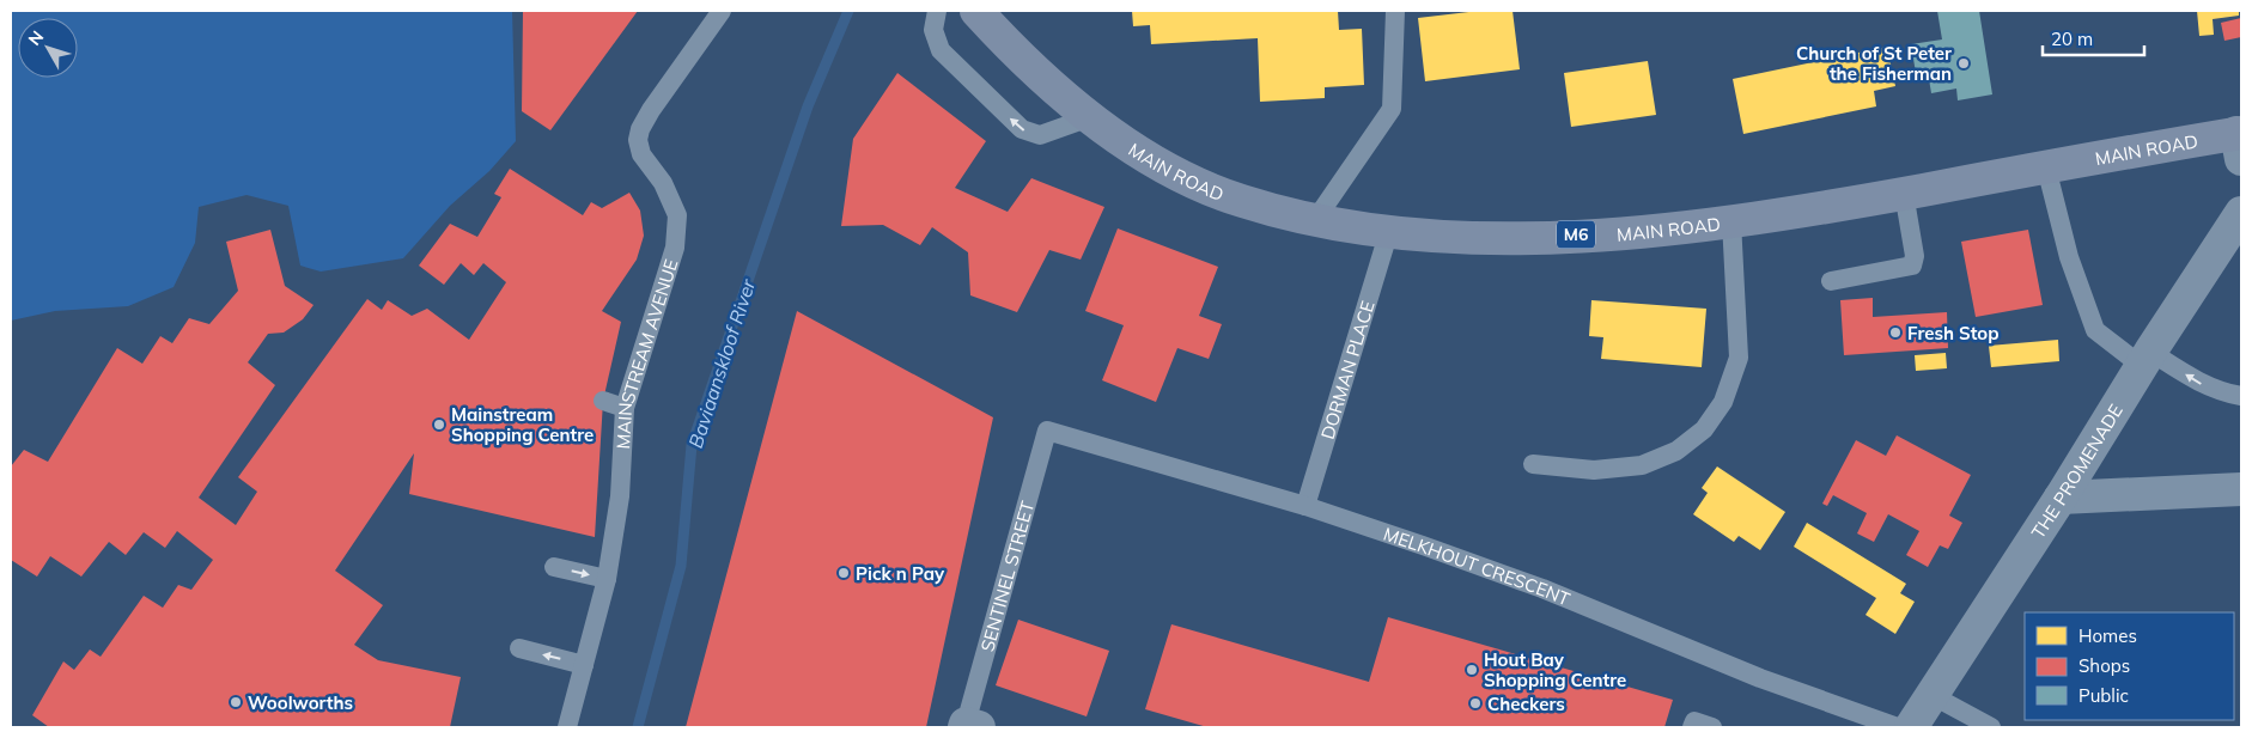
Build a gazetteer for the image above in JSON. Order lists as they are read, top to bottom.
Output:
{
  "streets": {
    "main road": ["MAIN ROAD", "M6"],
    "street": ["THE PROMENADE"],
    "lane": [
      "MAINSTREAM AVENUE",
      "DORMAN PLACE",
      "MELKHOUT CRESCENT",
      "SENTINEL STREET"
    ]
  },
  "crossings": [
    ["MAIN ROAD", "DORMAN PLACE"],
    ["DORMAN PLACE", "MELKHOUT CRESCENT"],
    ["MELKHOUT CRESCENT", "SENTINEL STREET"]
  ],
  "water": ["Baviaanskloof River"],
  "places": [
    "Church of St Peter the Fisherman",
    "Fresh Stop",
    "Mainstream Shopping Centre",
    "Pick n Pay",
    "Hout Bay Shopping Centre",
    "Woolworths",
    "Checkers"
  ],
  "legend": ["Homes", "Shops", "Public"],
  "scale_bar": "20 m",
  "north": "top left"
}
